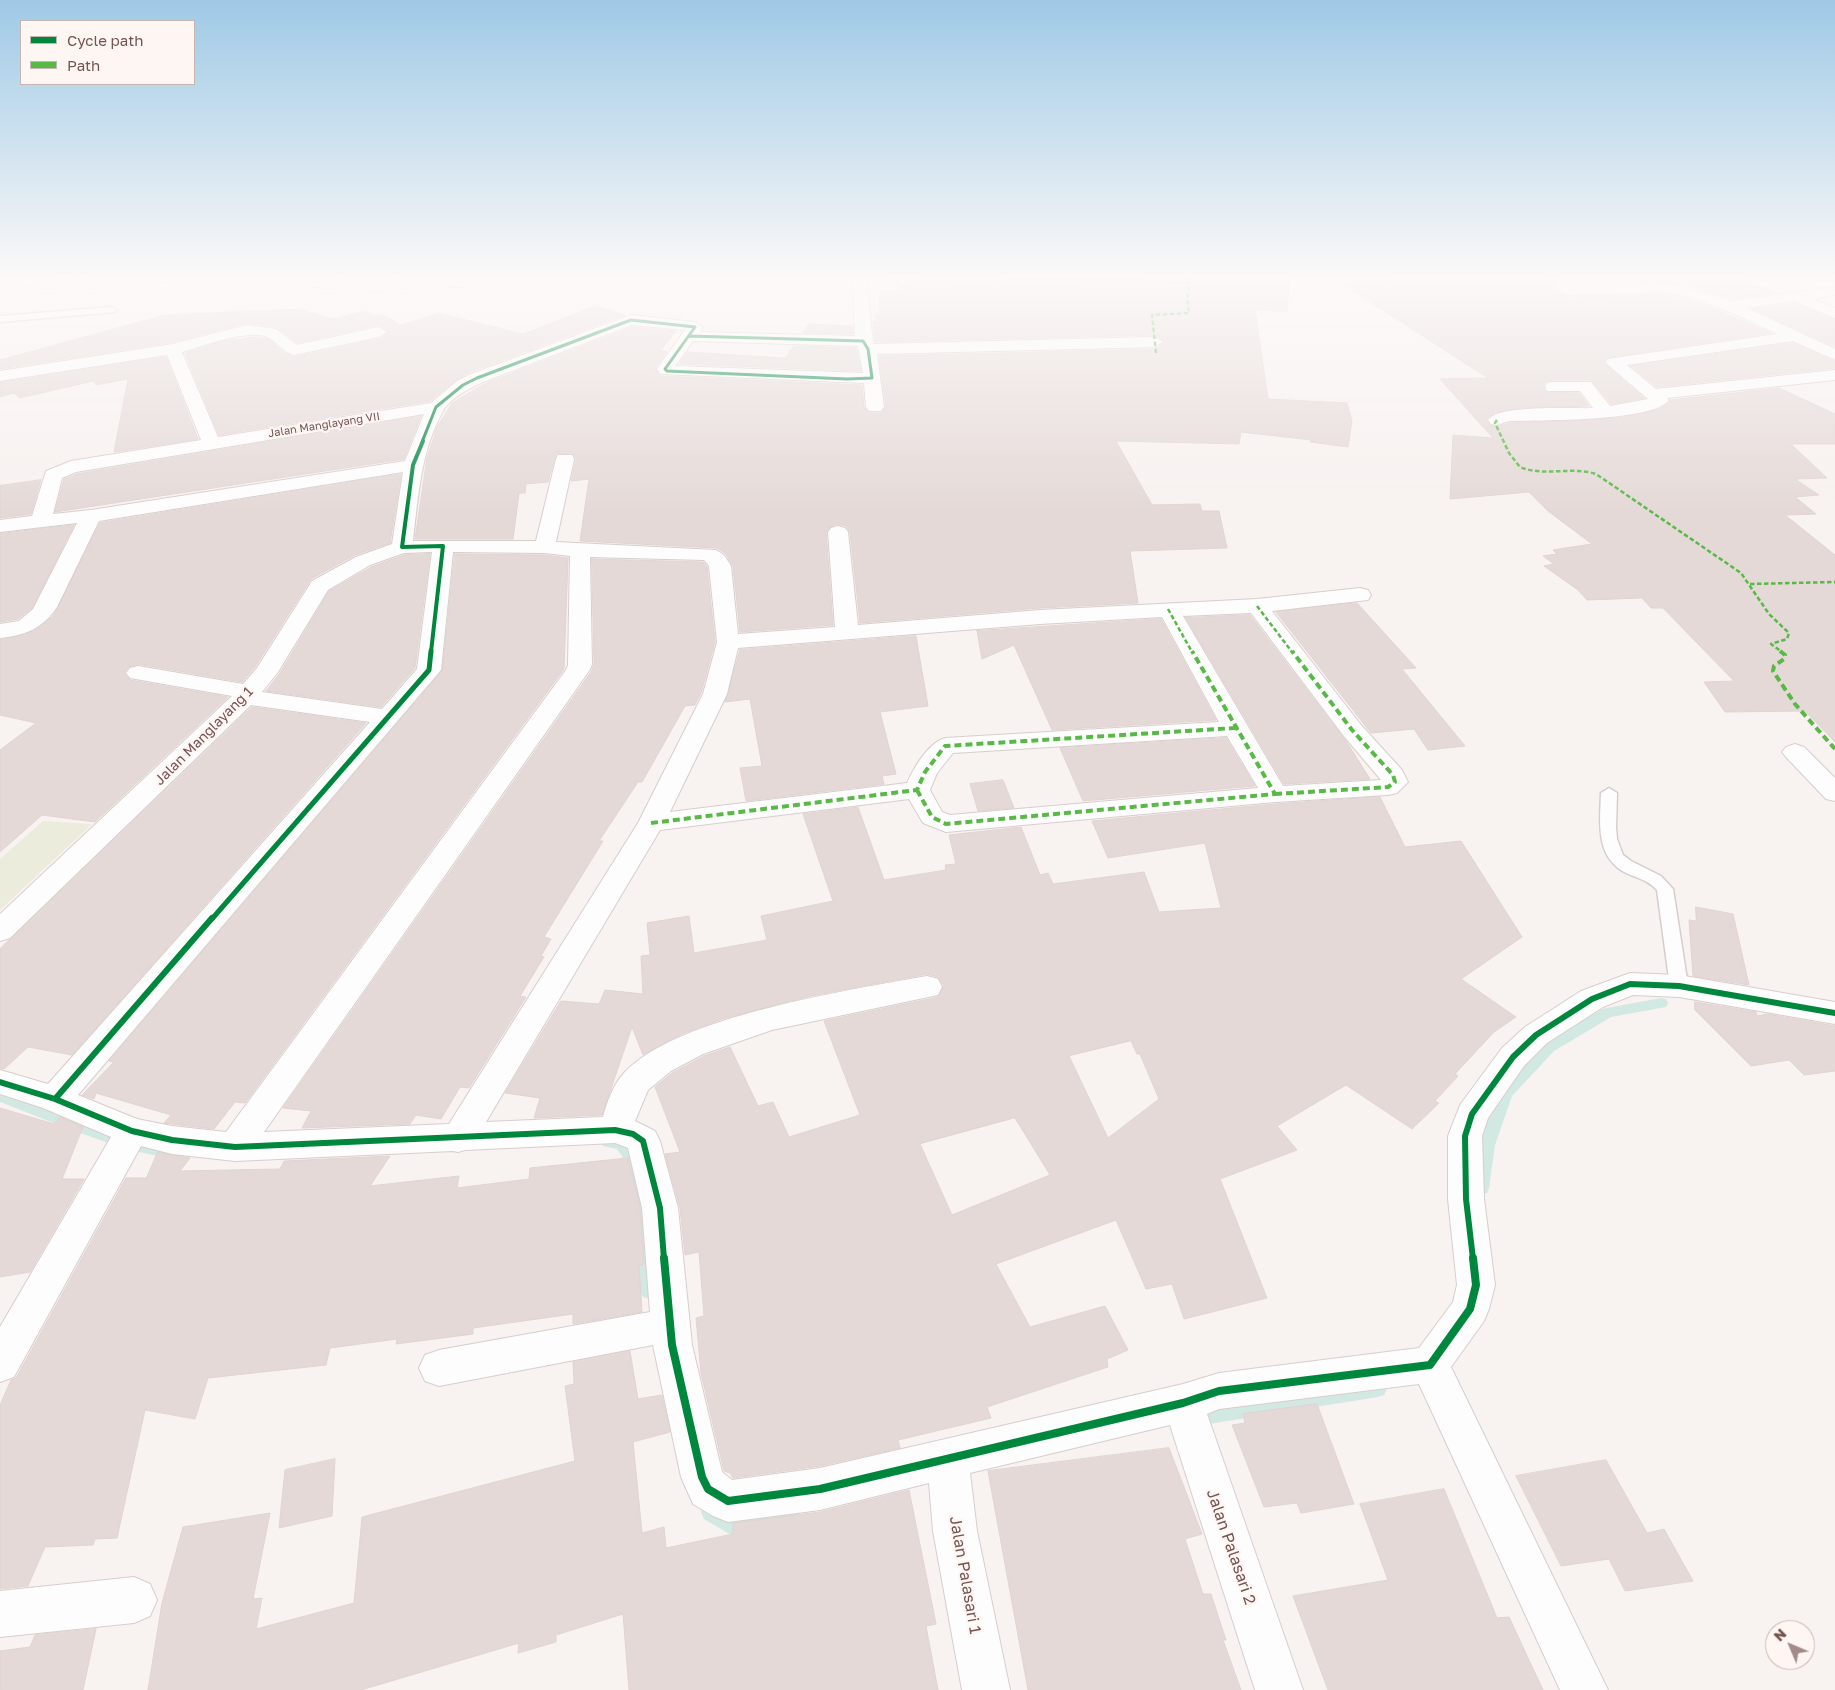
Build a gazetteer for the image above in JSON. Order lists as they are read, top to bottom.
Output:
{
  "streets": {
    "street": [
      "Jalan Manglayang VII",
      "Jalan Manglayang 1",
      "Jalan Palasari 2",
      "Jalan Palasari 1"
    ]
  },
  "legend": ["Cycle path", "Path"],
  "north": "top left"
}
